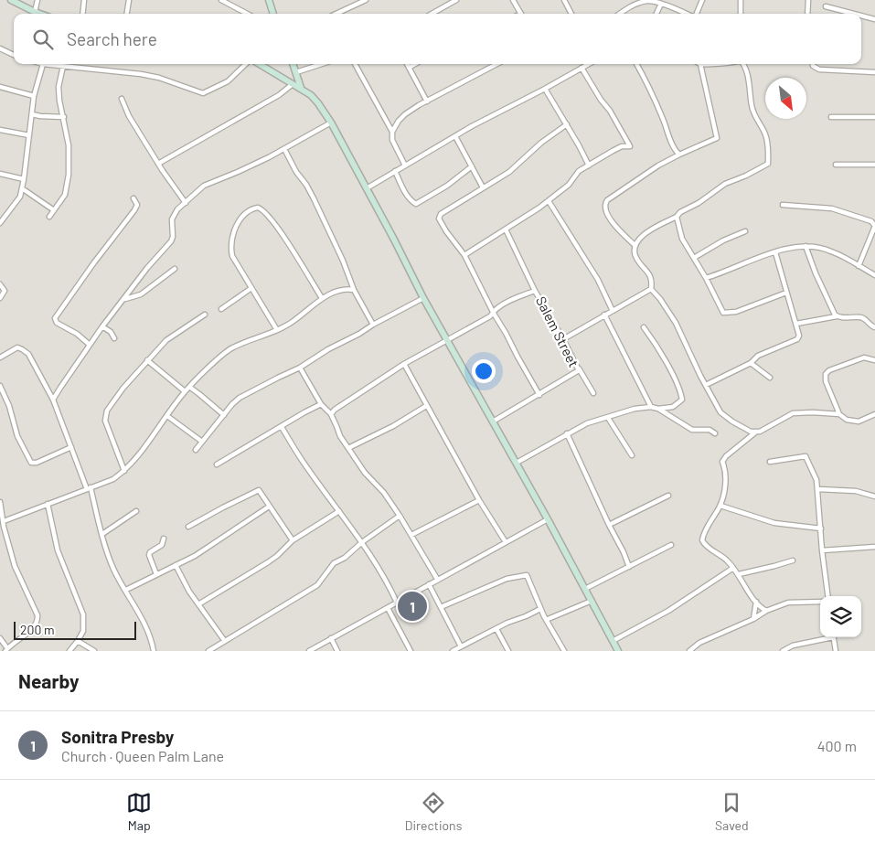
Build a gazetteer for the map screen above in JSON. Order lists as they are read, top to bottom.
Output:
{
  "streets": {
    "street": ["Salem Street"]
  },
  "scale_bar": "200 m",
  "north": "bottom right",
  "page": {
    "search": "Search here",
    "pins": "1",
    "scale": "200 m",
    "heading": "Nearby",
    "list": [
      {
        "mark": "1",
        "name": "Sonitra Presby",
        "note": "Church · Queen Palm Lane",
        "value": "400 m"
      }
    ],
    "nav": ["Map", "Directions", "Saved"]
  }
}
